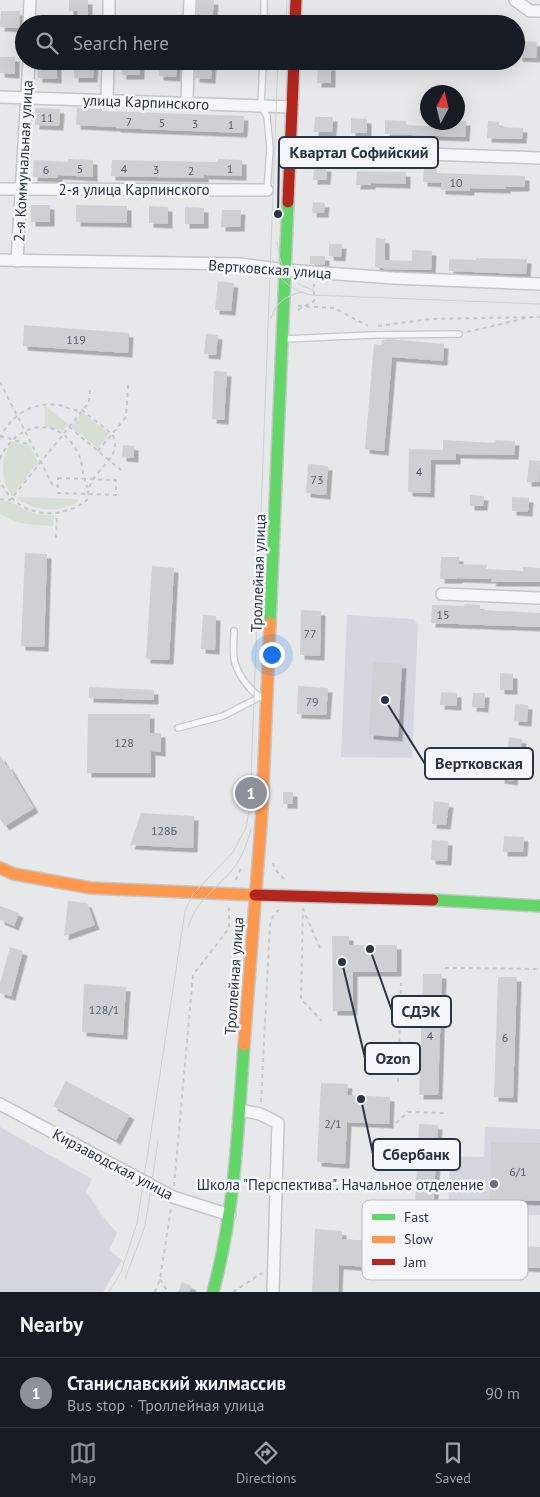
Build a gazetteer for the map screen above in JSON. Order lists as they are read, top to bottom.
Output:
{
  "streets": {
    "main road": ["Троллейная улица"],
    "street": [
      "улица Карпинского",
      "2-я Коммунальная улица",
      "2-я улица Карпинского",
      "Вертковская улица",
      "Кирзаводская улица"
    ]
  },
  "crossings": [
    ["улица Карпинского", "2-я Коммунальная улица"],
    ["улица Карпинского", "Троллейная улица"],
    ["2-я Коммунальная улица", "2-я улица Карпинского"],
    ["2-я Коммунальная улица", "Вертковская улица"],
    ["Вертковская улица", "Троллейная улица"],
    ["Троллейная улица", "Кирзаводская улица"]
  ],
  "places": [
    "Квартал Софийский",
    "Вертковская",
    "СДЭК",
    "Ozon",
    "Сбербанк",
    "Школа \"Перспектива\". Начальное отделение"
  ],
  "house_numbers": [
    "11",
    "7",
    "5",
    "3",
    "1",
    "5",
    "4",
    "1",
    "6",
    "3",
    "2",
    "10",
    "119",
    "4",
    "73",
    "15",
    "77",
    "79",
    "128",
    "128Б",
    "128/1",
    "4",
    "6",
    "2/1",
    "6/1"
  ],
  "legend": ["Fast", "Slow", "Jam"],
  "north": "top",
  "page": {
    "search": "Search here",
    "pins": "1",
    "heading": "Nearby",
    "list": [
      {
        "mark": "1",
        "name": "Станиславский жилмассив",
        "note": "Bus stop · Троллейная улица",
        "value": "90 m"
      }
    ],
    "nav": ["Map", "Directions", "Saved"]
  }
}
